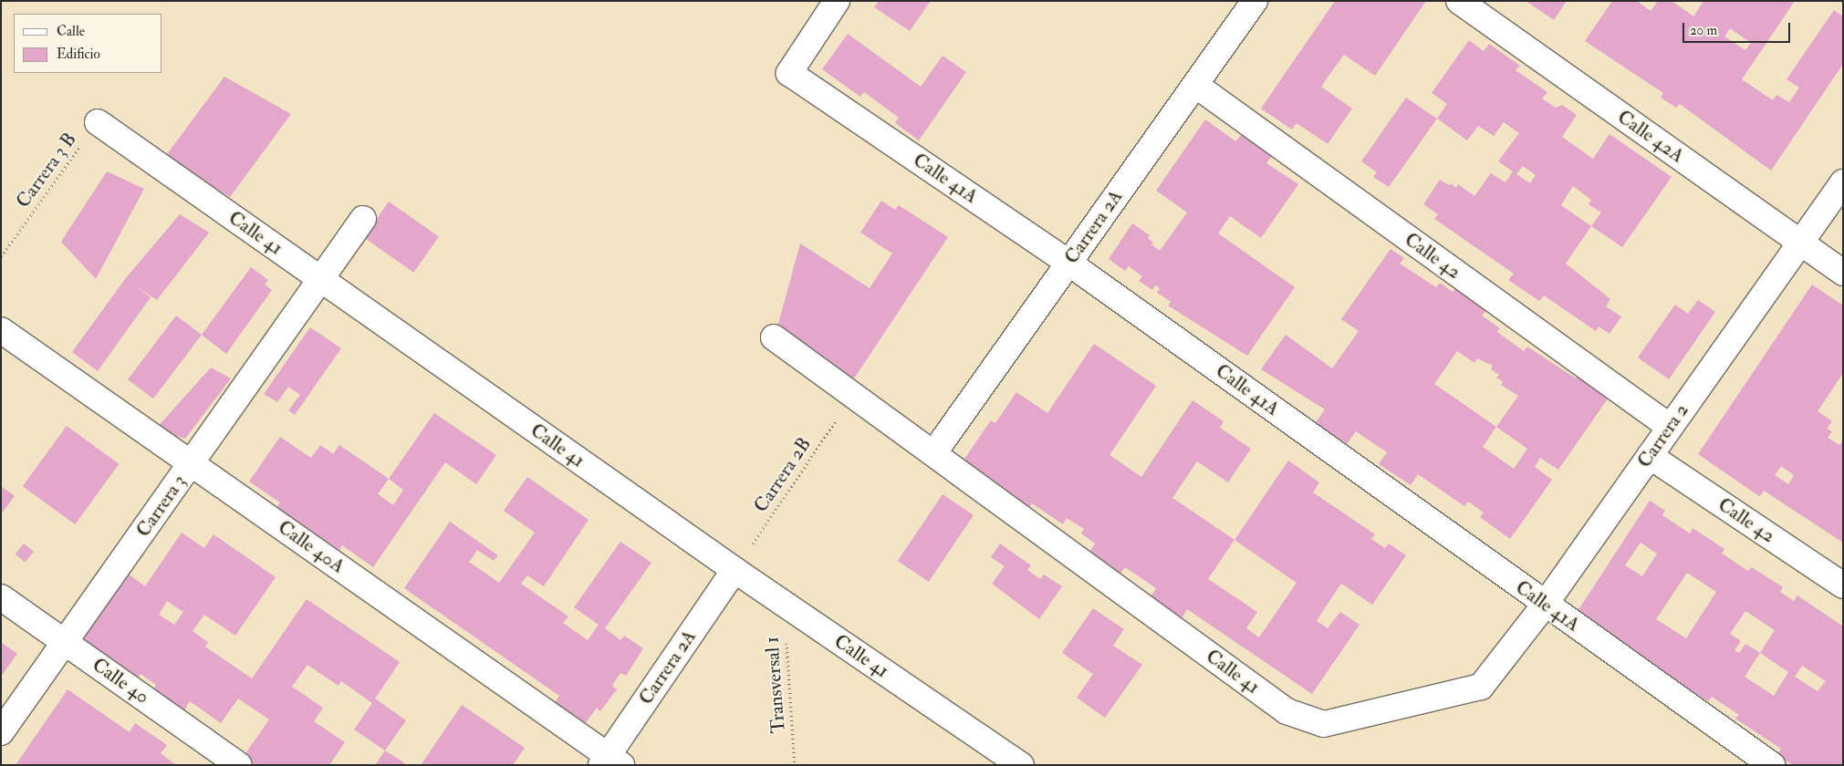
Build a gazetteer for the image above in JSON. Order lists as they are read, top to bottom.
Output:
{
  "streets": {
    "street": [
      "Calle 42A",
      "Calle 41A",
      "Carrera 2A",
      "Calle 41",
      "Calle 42",
      "Carrera 2",
      "Carrera 3",
      "Calle 40A",
      "Calle 40"
    ],
    "path": ["Carrera 3 B", "Carrera 2B", "Transversal 1"]
  },
  "crossings": [
    ["Calle 42A", "Carrera 2"],
    ["Carrera 3 B", "Calle 41"],
    ["Calle 41A", "Carrera 2A"],
    ["Calle 41A", "Carrera 2"],
    ["Carrera 2A", "Calle 41"],
    ["Carrera 2A", "Calle 42"],
    ["Carrera 2A", "Carrera 2B"],
    ["Carrera 2A", "Calle 40A"],
    ["Calle 41", "Carrera 2"],
    ["Calle 41", "Carrera 2B"],
    ["Calle 41", "Carrera 3"],
    ["Calle 41", "Transversal 1"],
    ["Calle 42", "Carrera 2"],
    ["Carrera 3", "Calle 40A"],
    ["Carrera 3", "Calle 40"]
  ],
  "legend": ["Calle", "Edificio"],
  "scale_bar": "20 m"
}
